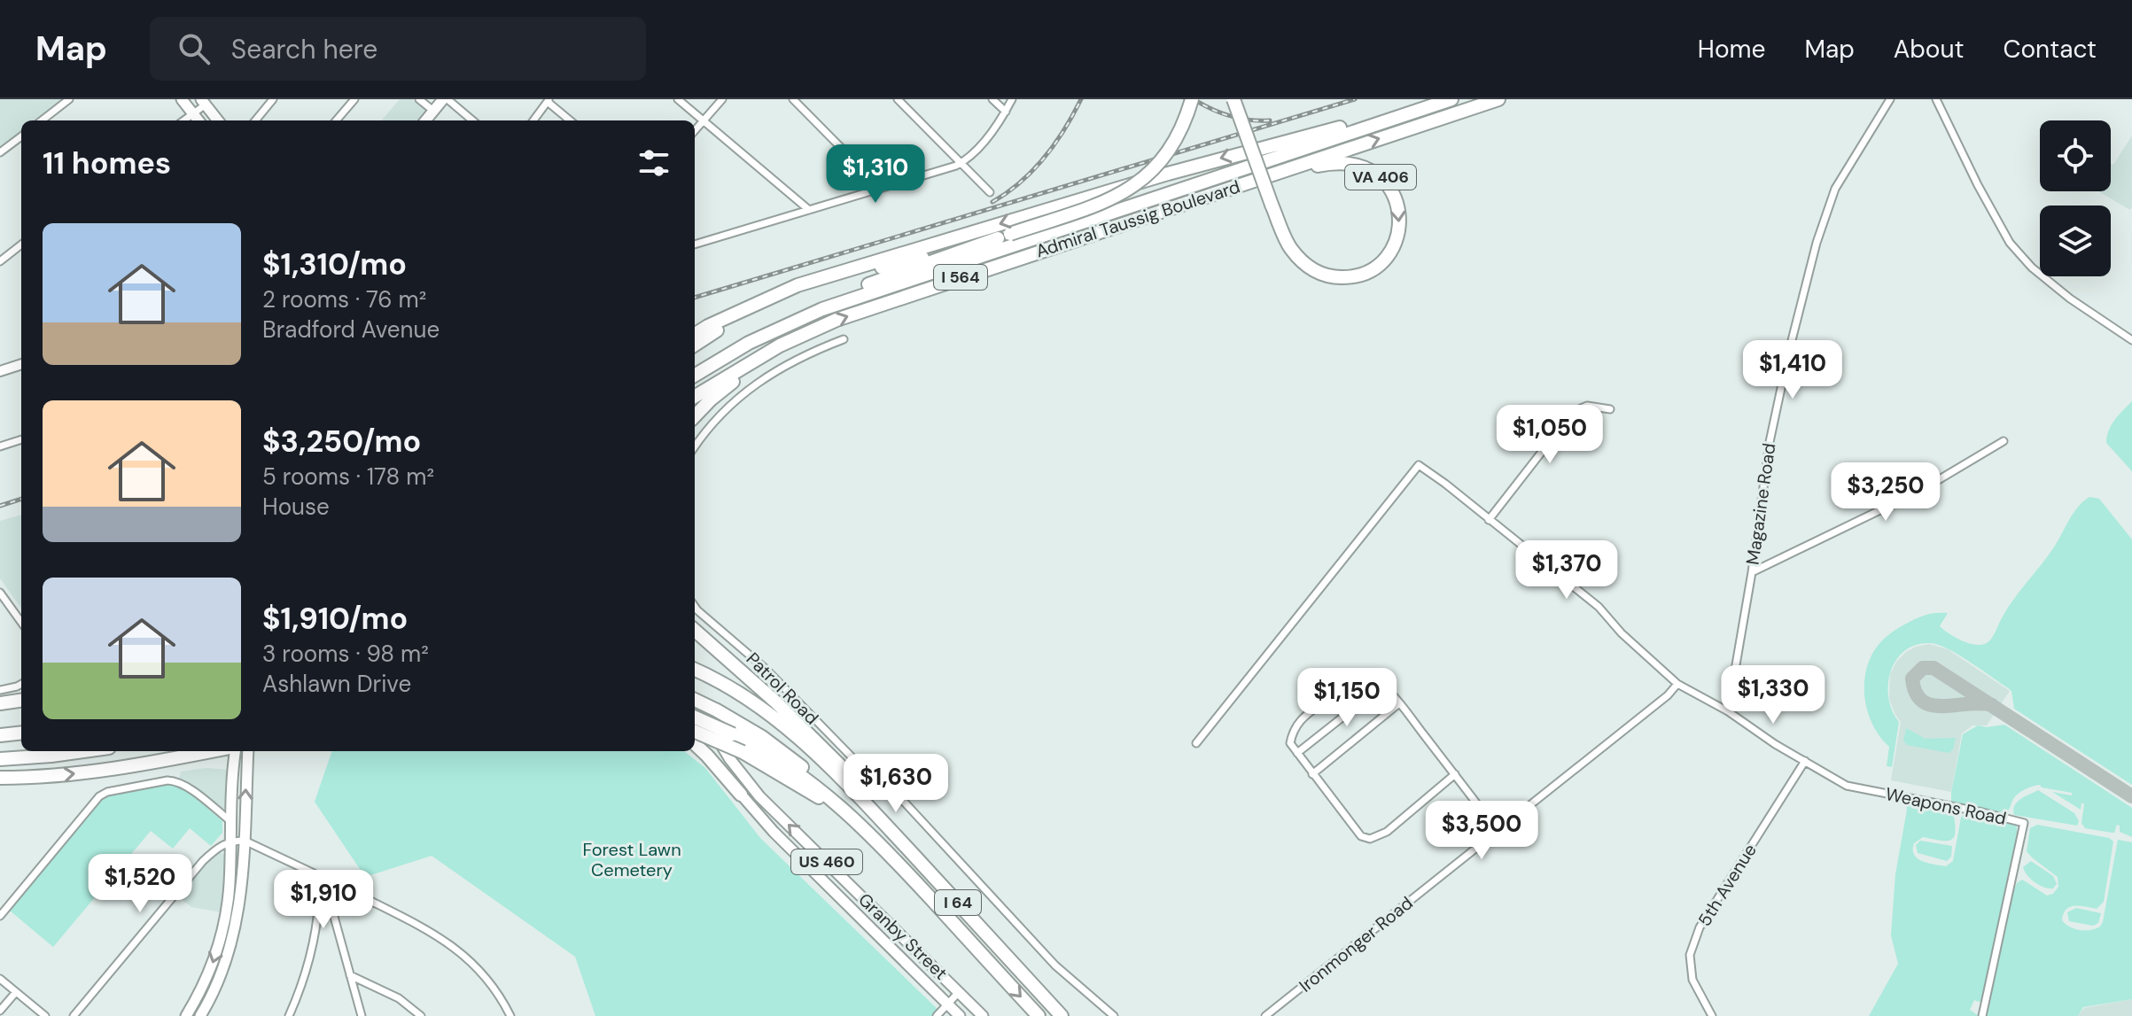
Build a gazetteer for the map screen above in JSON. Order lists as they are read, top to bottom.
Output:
{
  "streets": {
    "highway": [
      "VA 406",
      "Admiral Taussig Boulevard",
      "I 564",
      "I 64"
    ],
    "main road": ["US 460", "Granby Street"],
    "street": [
      "Magazine Road",
      "Patrol Road",
      "Weapons Road",
      "5th Avenue",
      "Ironmonger Road"
    ]
  },
  "crossings": [
    ["VA 406", "Admiral Taussig Boulevard"],
    ["Weapons Road", "5th Avenue"]
  ],
  "parks": ["Forest Lawn Cemetery"],
  "page": {
    "header": "Map",
    "search": "Search here",
    "nav": [
      "Home",
      "Map",
      "About",
      "Contact"
    ],
    "heading": "11 homes",
    "price": [
      "$1,310",
      "$1,410",
      "$1,050",
      "$3,250",
      "$1,370",
      "$1,330",
      "$1,150",
      "$1,630",
      "$3,500",
      "$1,520",
      "$1,910"
    ],
    "list": [
      {
        "name": "$1,310/mo",
        "note": "2 rooms · 76 m² · Bradford Avenue"
      },
      {
        "name": "$3,250/mo",
        "note": "5 rooms · 178 m² · House"
      },
      {
        "name": "$1,910/mo",
        "note": "3 rooms · 98 m² · Ashlawn Drive"
      }
    ]
  }
}
